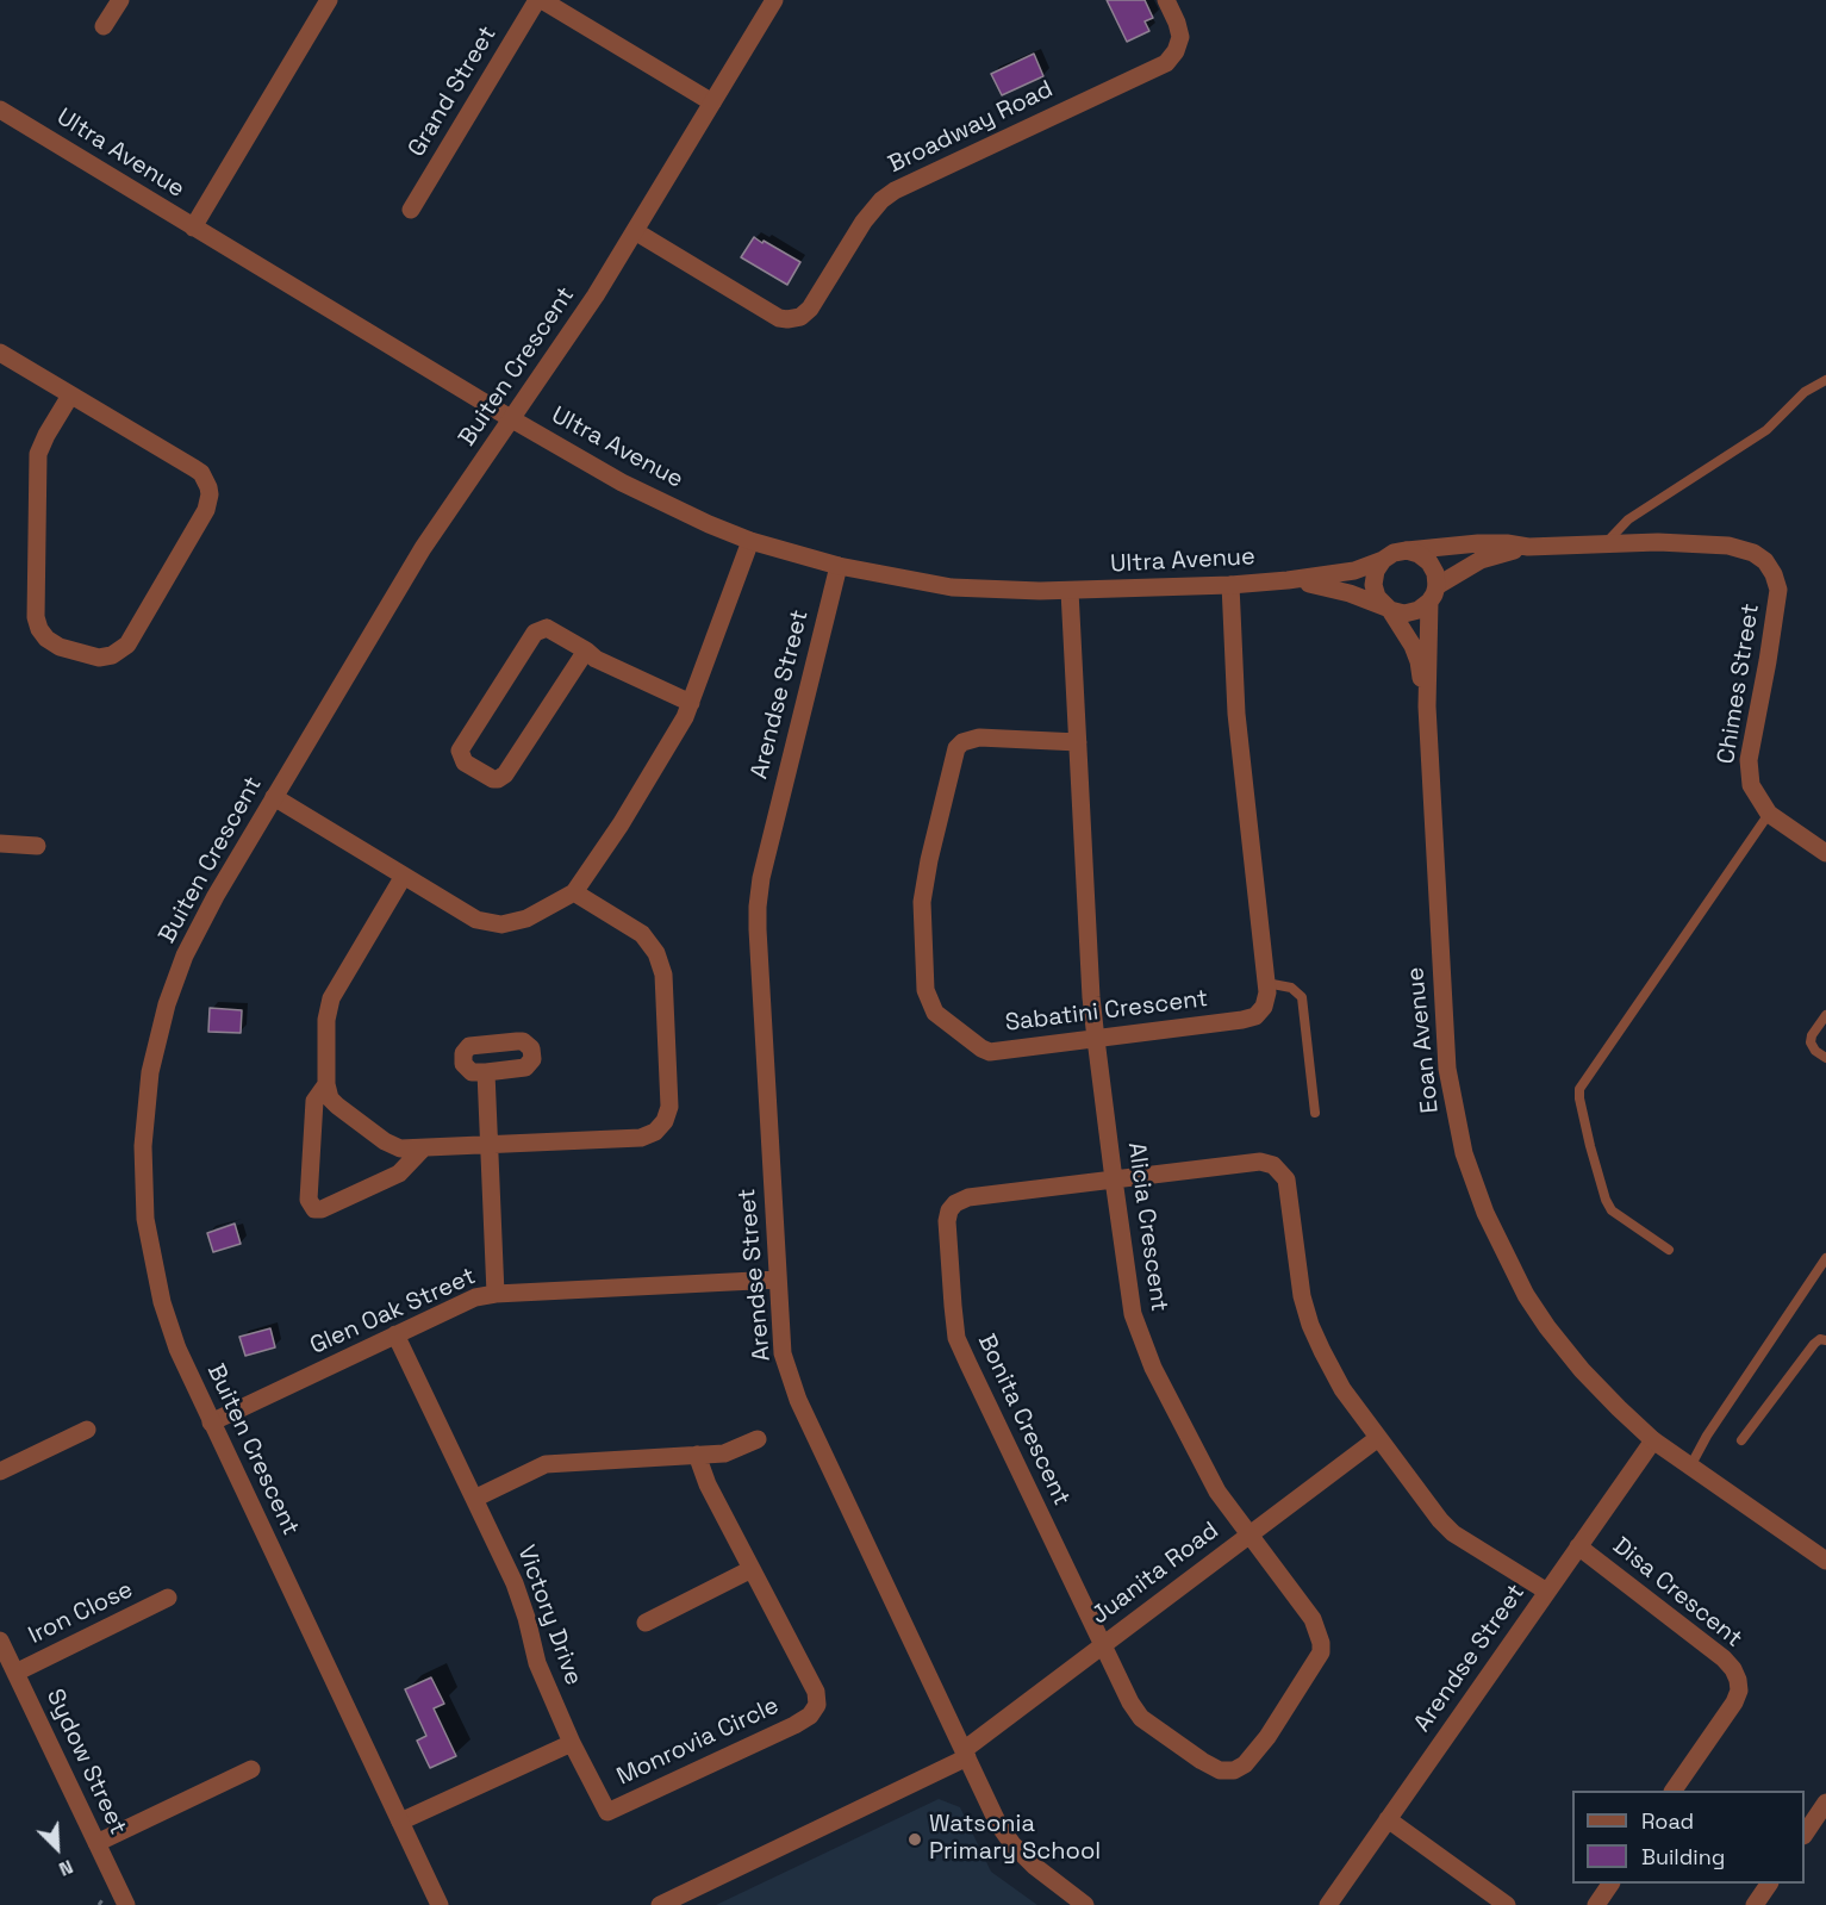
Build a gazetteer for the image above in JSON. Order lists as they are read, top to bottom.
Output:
{
  "streets": {
    "street": [
      "Grand Street",
      "Broadway Road",
      "Ultra Avenue",
      "Buiten Crescent",
      "Chimes Street",
      "Arendse Street",
      "Sabatini Crescent",
      "Eoan Avenue",
      "Alicia Crescent",
      "Glen Oak Street",
      "Bonita Crescent",
      "Juanita Road",
      "Disa Crescent",
      "Iron Close",
      "Victory Drive",
      "Monrovia Circle",
      "Sydow Street"
    ]
  },
  "crossings": [
    ["Broadway Road", "Buiten Crescent"],
    ["Ultra Avenue", "Buiten Crescent"],
    ["Ultra Avenue", "Chimes Street"],
    ["Ultra Avenue", "Arendse Street"],
    ["Ultra Avenue", "Sabatini Crescent"],
    ["Ultra Avenue", "Eoan Avenue"],
    ["Ultra Avenue", "Alicia Crescent"],
    ["Buiten Crescent", "Glen Oak Street"],
    ["Chimes Street", "Eoan Avenue"],
    ["Arendse Street", "Eoan Avenue"],
    ["Arendse Street", "Glen Oak Street"],
    ["Arendse Street", "Bonita Crescent"],
    ["Arendse Street", "Juanita Road"],
    ["Arendse Street", "Disa Crescent"],
    ["Sabatini Crescent", "Alicia Crescent"],
    ["Alicia Crescent", "Bonita Crescent"],
    ["Alicia Crescent", "Juanita Road"],
    ["Glen Oak Street", "Victory Drive"],
    ["Bonita Crescent", "Juanita Road"],
    ["Iron Close", "Sydow Street"],
    ["Victory Drive", "Monrovia Circle"]
  ],
  "places": ["Watsonia Primary School"],
  "legend": ["Road", "Building"],
  "north": "bottom right"
}
